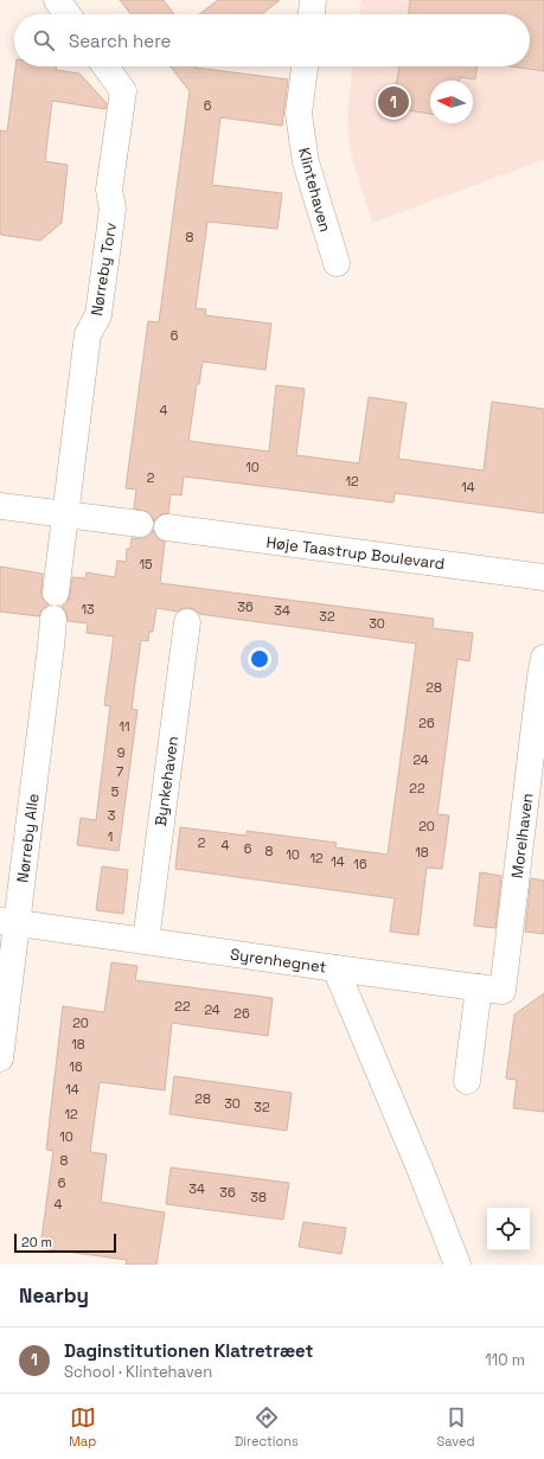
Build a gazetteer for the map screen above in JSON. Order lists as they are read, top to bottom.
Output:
{
  "streets": {
    "street": [
      "Klintehaven",
      "Nørreby Torv",
      "Høje Taastrup Boulevard",
      "Bynkehaven",
      "Morelhaven",
      "Nørreby Alle",
      "Syrenhegnet"
    ]
  },
  "crossings": [
    ["Bynkehaven", "Syrenhegnet"],
    ["Morelhaven", "Syrenhegnet"],
    ["Nørreby Alle", "Syrenhegnet"]
  ],
  "house_numbers": [
    "6",
    "8",
    "6",
    "4",
    "10",
    "2",
    "12",
    "14",
    "15",
    "36",
    "13",
    "34",
    "32",
    "30",
    "28",
    "26",
    "11",
    "9",
    "24",
    "7",
    "22",
    "5",
    "3",
    "20",
    "1",
    "2",
    "4",
    "6",
    "8",
    "18",
    "10",
    "12",
    "14",
    "16",
    "22",
    "24",
    "26",
    "20",
    "18",
    "16",
    "14",
    "28",
    "30",
    "32",
    "12",
    "10",
    "8",
    "6",
    "34",
    "36",
    "38",
    "4"
  ],
  "scale_bar": "20 m",
  "north": "left",
  "page": {
    "search": "Search here",
    "pins": "1",
    "scale": "20 m",
    "heading": "Nearby",
    "list": [
      {
        "mark": "1",
        "name": "Daginstitutionen Klatretræet",
        "note": "School · Klintehaven",
        "value": "110 m"
      }
    ],
    "nav": ["Map", "Directions", "Saved"]
  }
}
